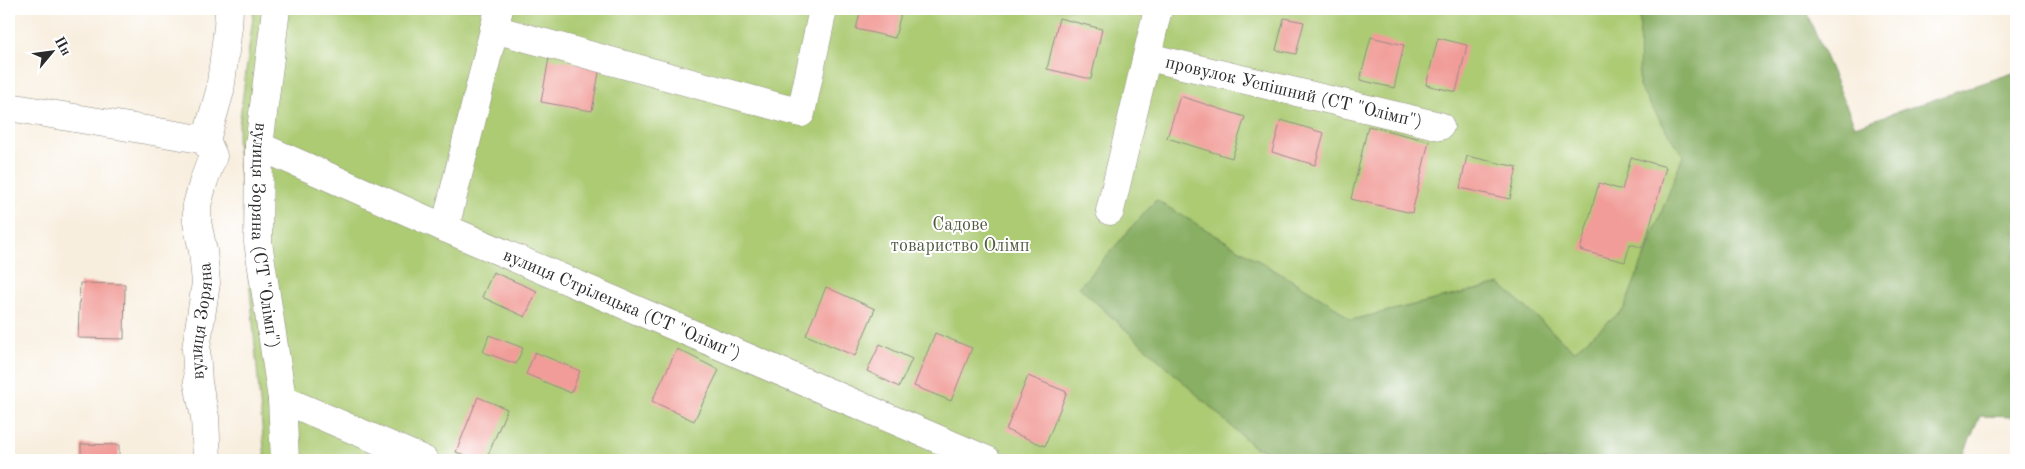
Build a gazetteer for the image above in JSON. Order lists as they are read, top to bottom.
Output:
{
  "streets": {
    "street": [
      "провулок Успішний (СТ \"Олімп\")",
      "вулиця Зоряна (СТ \"Олімп\")",
      "вулиця Стрілецька (СТ \"Олімп\")",
      "вулиця Зоряна"
    ]
  },
  "crossings": [
    ["вулиця Зоряна (СТ \"Олімп\")", "вулиця Стрілецька (СТ \"Олімп\")"]
  ],
  "parks": ["Садове товариство Олімп"],
  "north": "top right"
}
